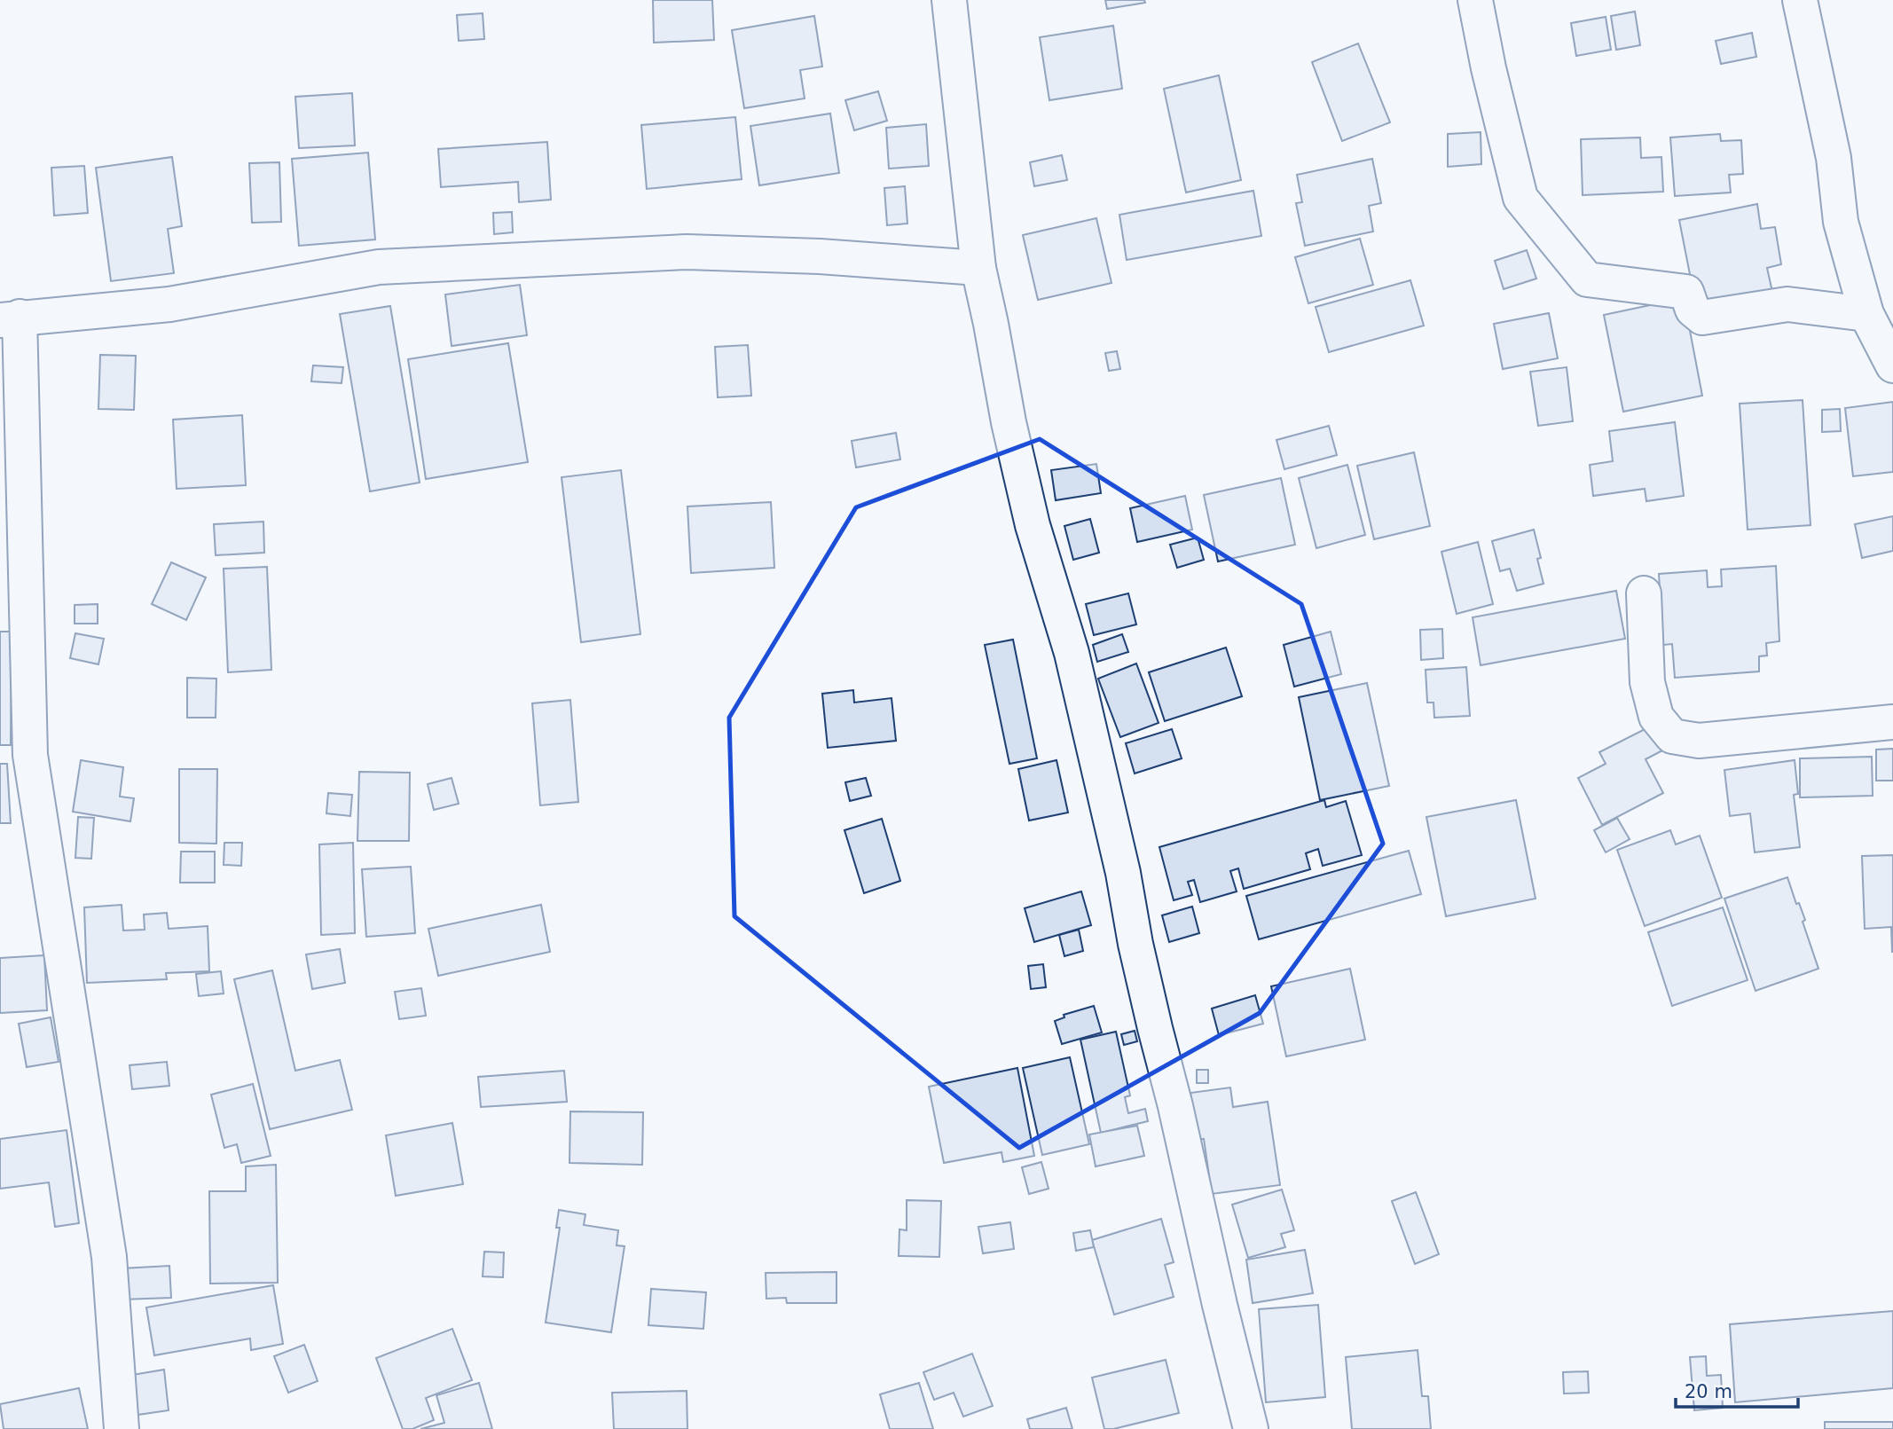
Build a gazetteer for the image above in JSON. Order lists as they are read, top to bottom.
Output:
{
  "scale_bar": "20 m"
}
